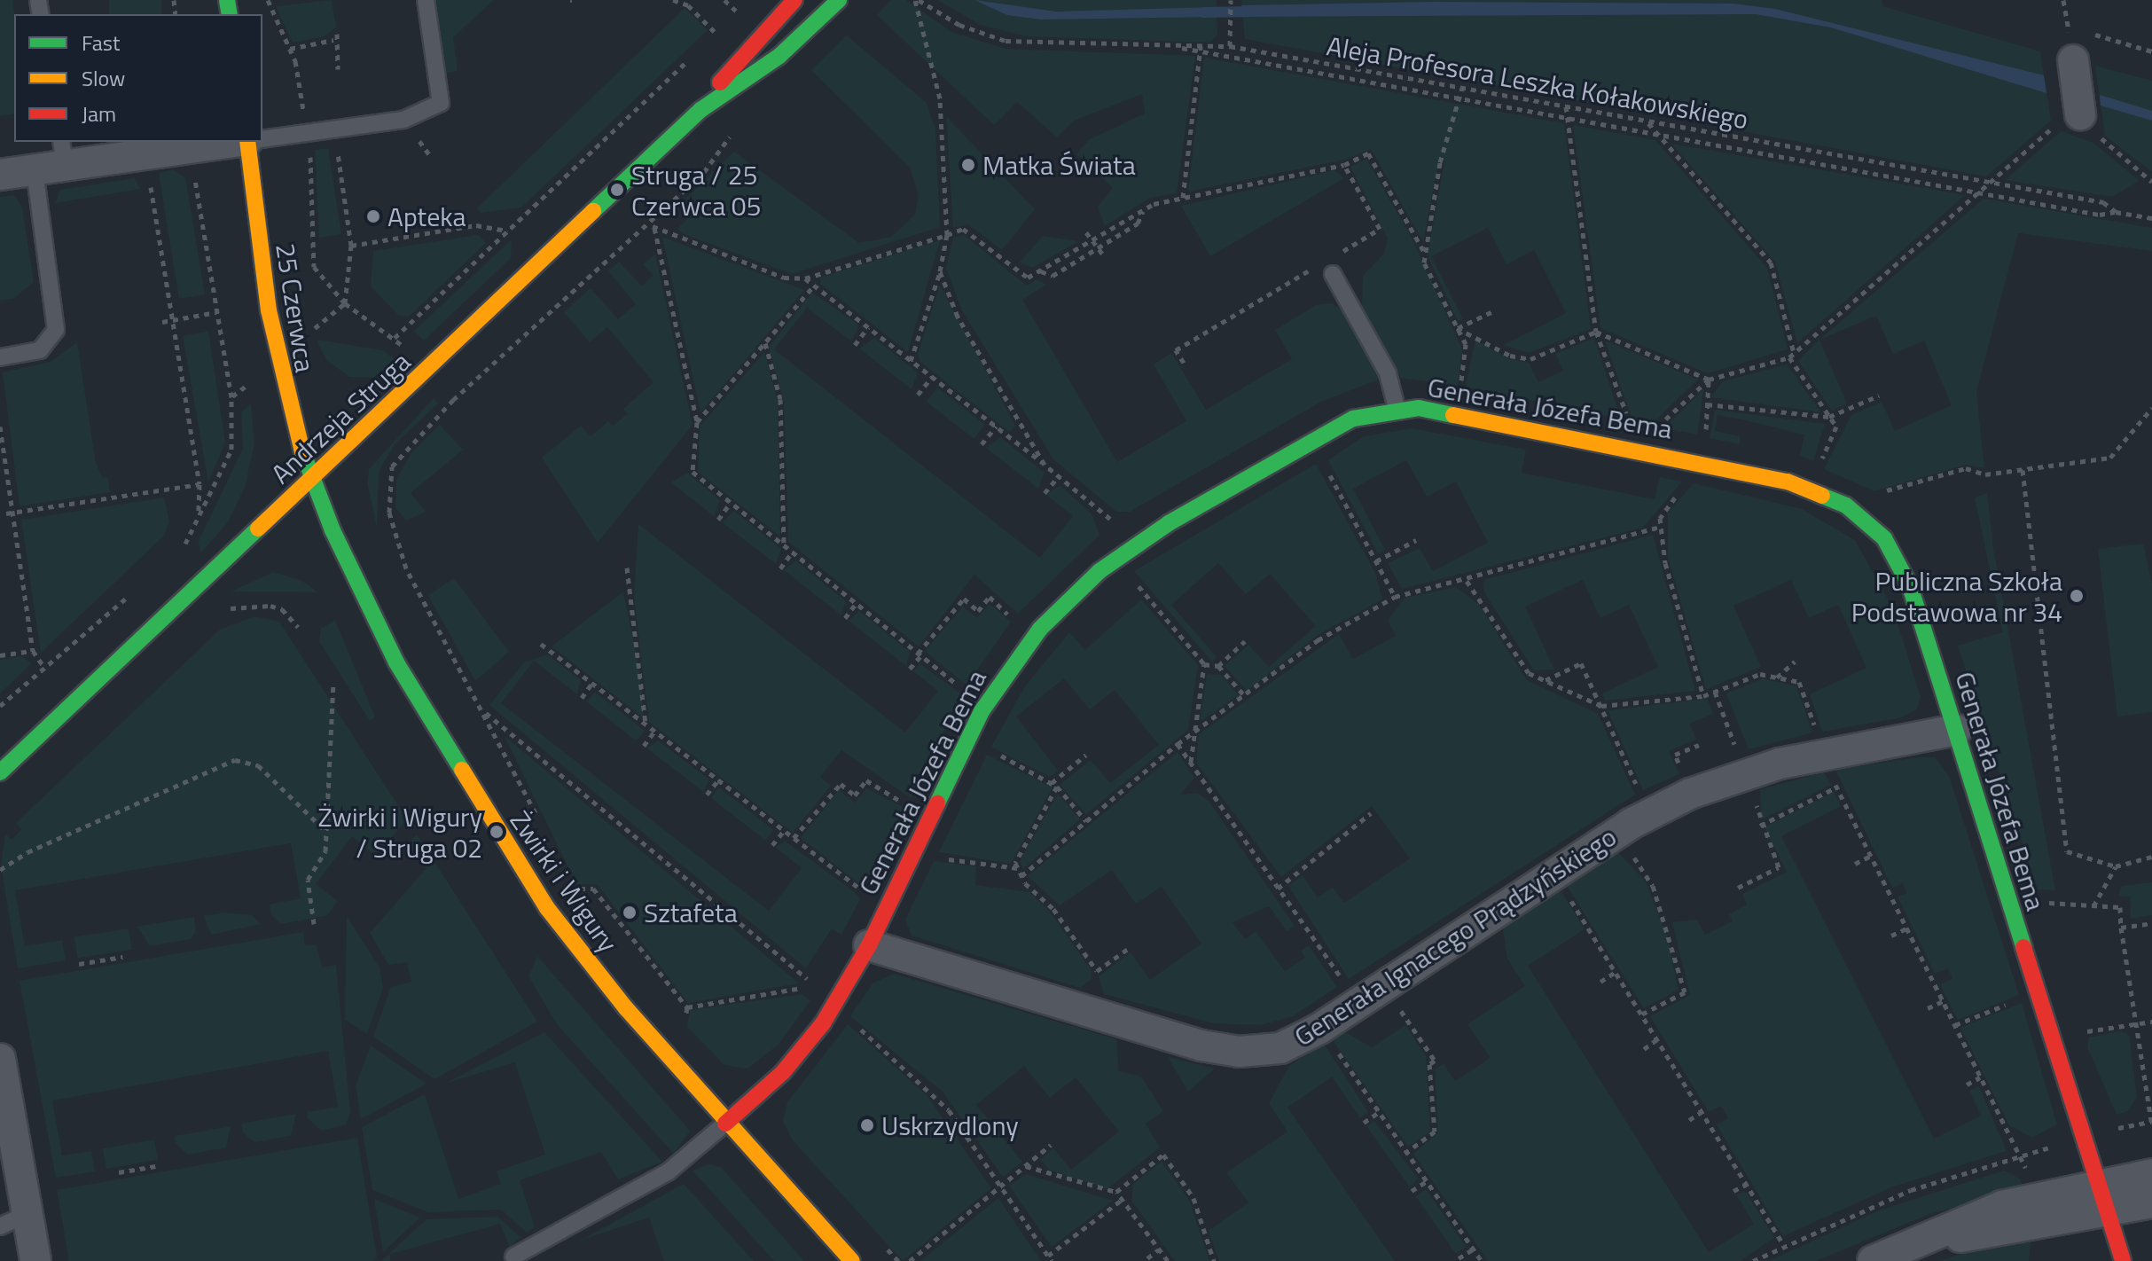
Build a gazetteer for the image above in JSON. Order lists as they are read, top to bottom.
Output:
{
  "streets": {
    "street": [
      "25 Czerwca",
      "Generała Józefa Bema",
      "Andrzeja Struga",
      "Żwirki i Wigury",
      "Generała Ignacego Prądzyńskiego"
    ],
    "path": ["Aleja Profesora Leszka Kołakowskiego"]
  },
  "crossings": [
    ["25 Czerwca", "Andrzeja Struga"],
    ["25 Czerwca", "Żwirki i Wigury"],
    ["Generała Józefa Bema", "Żwirki i Wigury"],
    ["Generała Józefa Bema", "Generała Ignacego Prądzyńskiego"],
    ["Andrzeja Struga", "Żwirki i Wigury"]
  ],
  "places": [
    "Matka Świata",
    "Struga / 25 Czerwca 05",
    "Apteka",
    "Publiczna Szkoła Podstawowa nr 34",
    "Żwirki i Wigury / Struga 02",
    "Sztafeta",
    "Uskrzydlony"
  ],
  "legend": ["Fast", "Slow", "Jam"]
}
